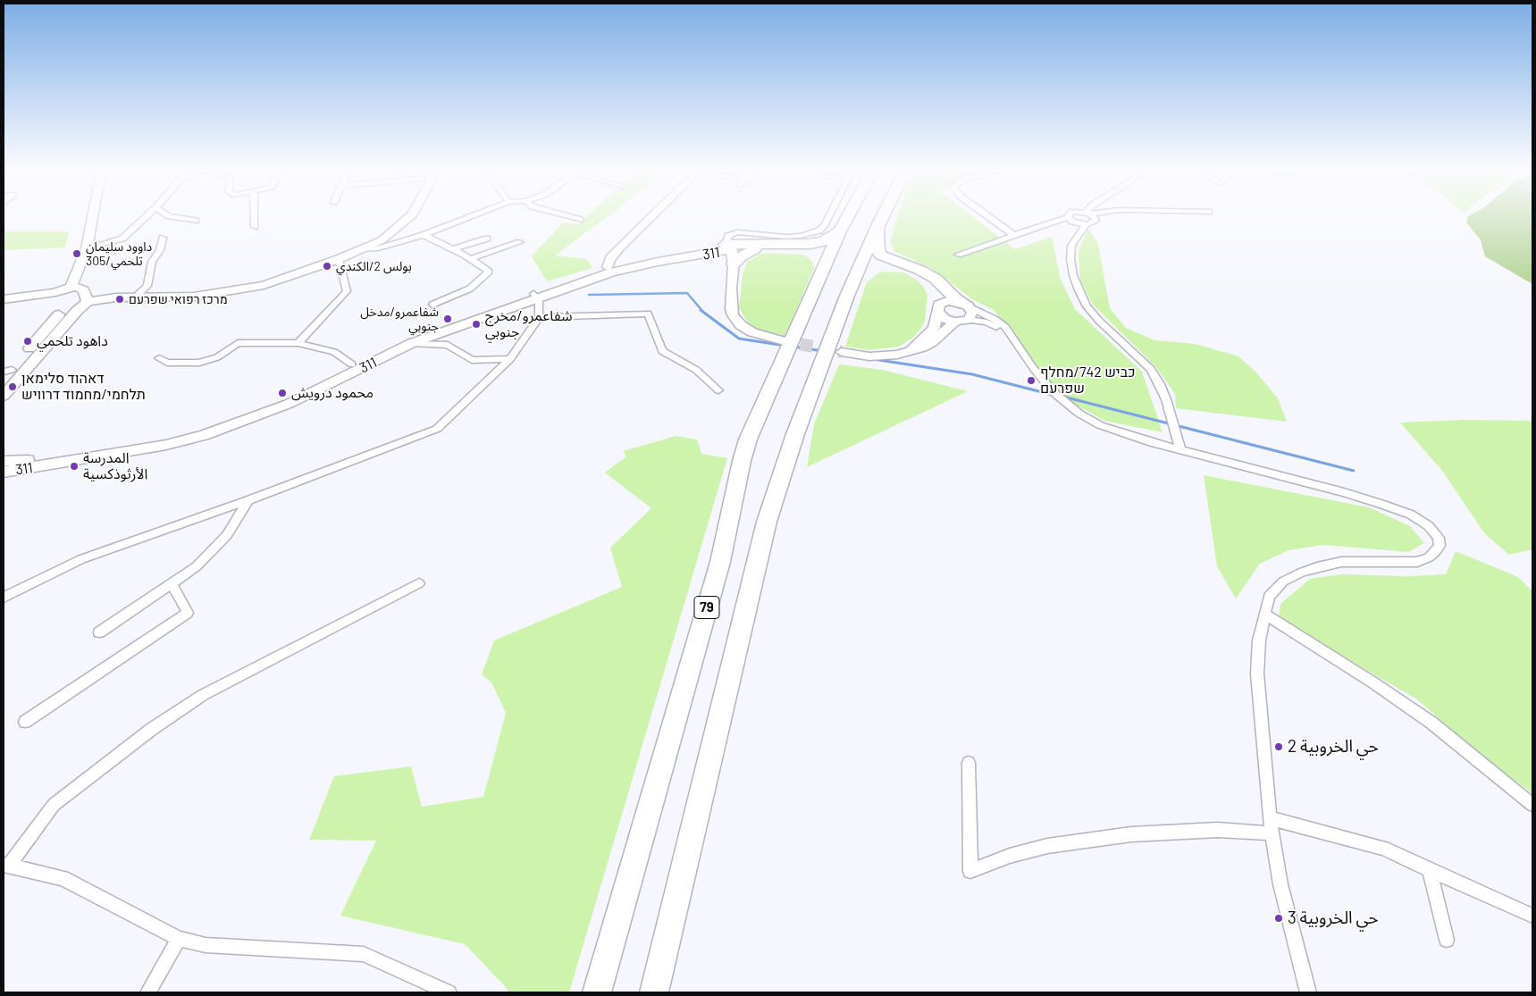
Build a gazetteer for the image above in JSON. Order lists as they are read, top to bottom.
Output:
{
  "streets": {
    "highway": ["79"],
    "street": ["311"]
  },
  "places": [
    "داوود سليمان تلحمي/305",
    "بولس 2/الكندي",
    "מרכז רפואי שפרעם",
    "شفاعمرو/مدخل جنوبي",
    "شفاعمرو/مخرج جنوبي",
    "داهود تلحمي",
    "כביש 742/מחלף שפרעם",
    "דאהוד סלימאן תלחמי/מחמוד דרוויש",
    "محمود درويش",
    "المدرسة الأرثوذكسية",
    "حي الخروبية 2",
    "حي الخروبية 3"
  ]
}
